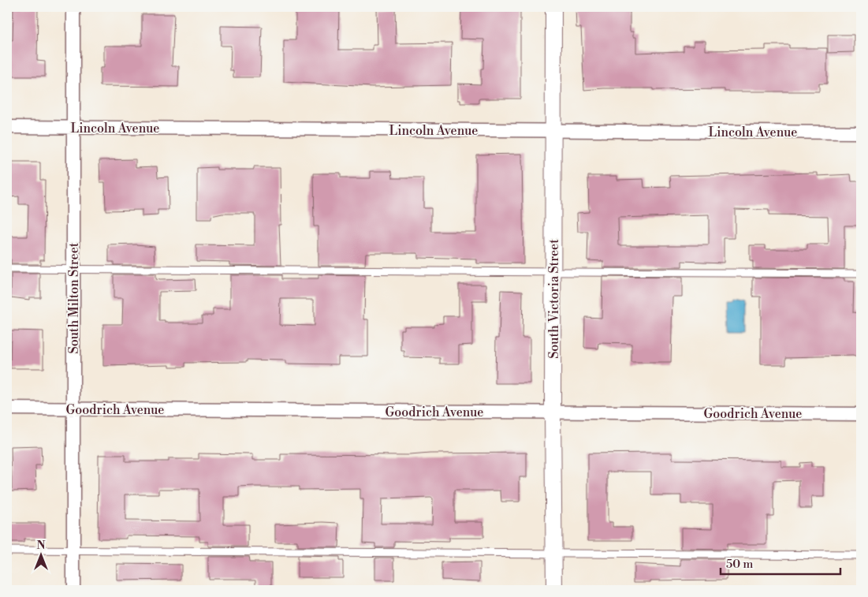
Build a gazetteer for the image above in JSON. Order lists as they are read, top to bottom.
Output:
{
  "streets": {
    "street": [
      "Lincoln Avenue",
      "South Milton Street",
      "South Victoria Street",
      "Goodrich Avenue"
    ]
  },
  "crossings": [
    ["Lincoln Avenue", "South Milton Street"],
    ["Lincoln Avenue", "South Victoria Street"],
    ["South Milton Street", "Goodrich Avenue"],
    ["South Victoria Street", "Goodrich Avenue"]
  ],
  "scale_bar": "50 m",
  "north": "top"
}
